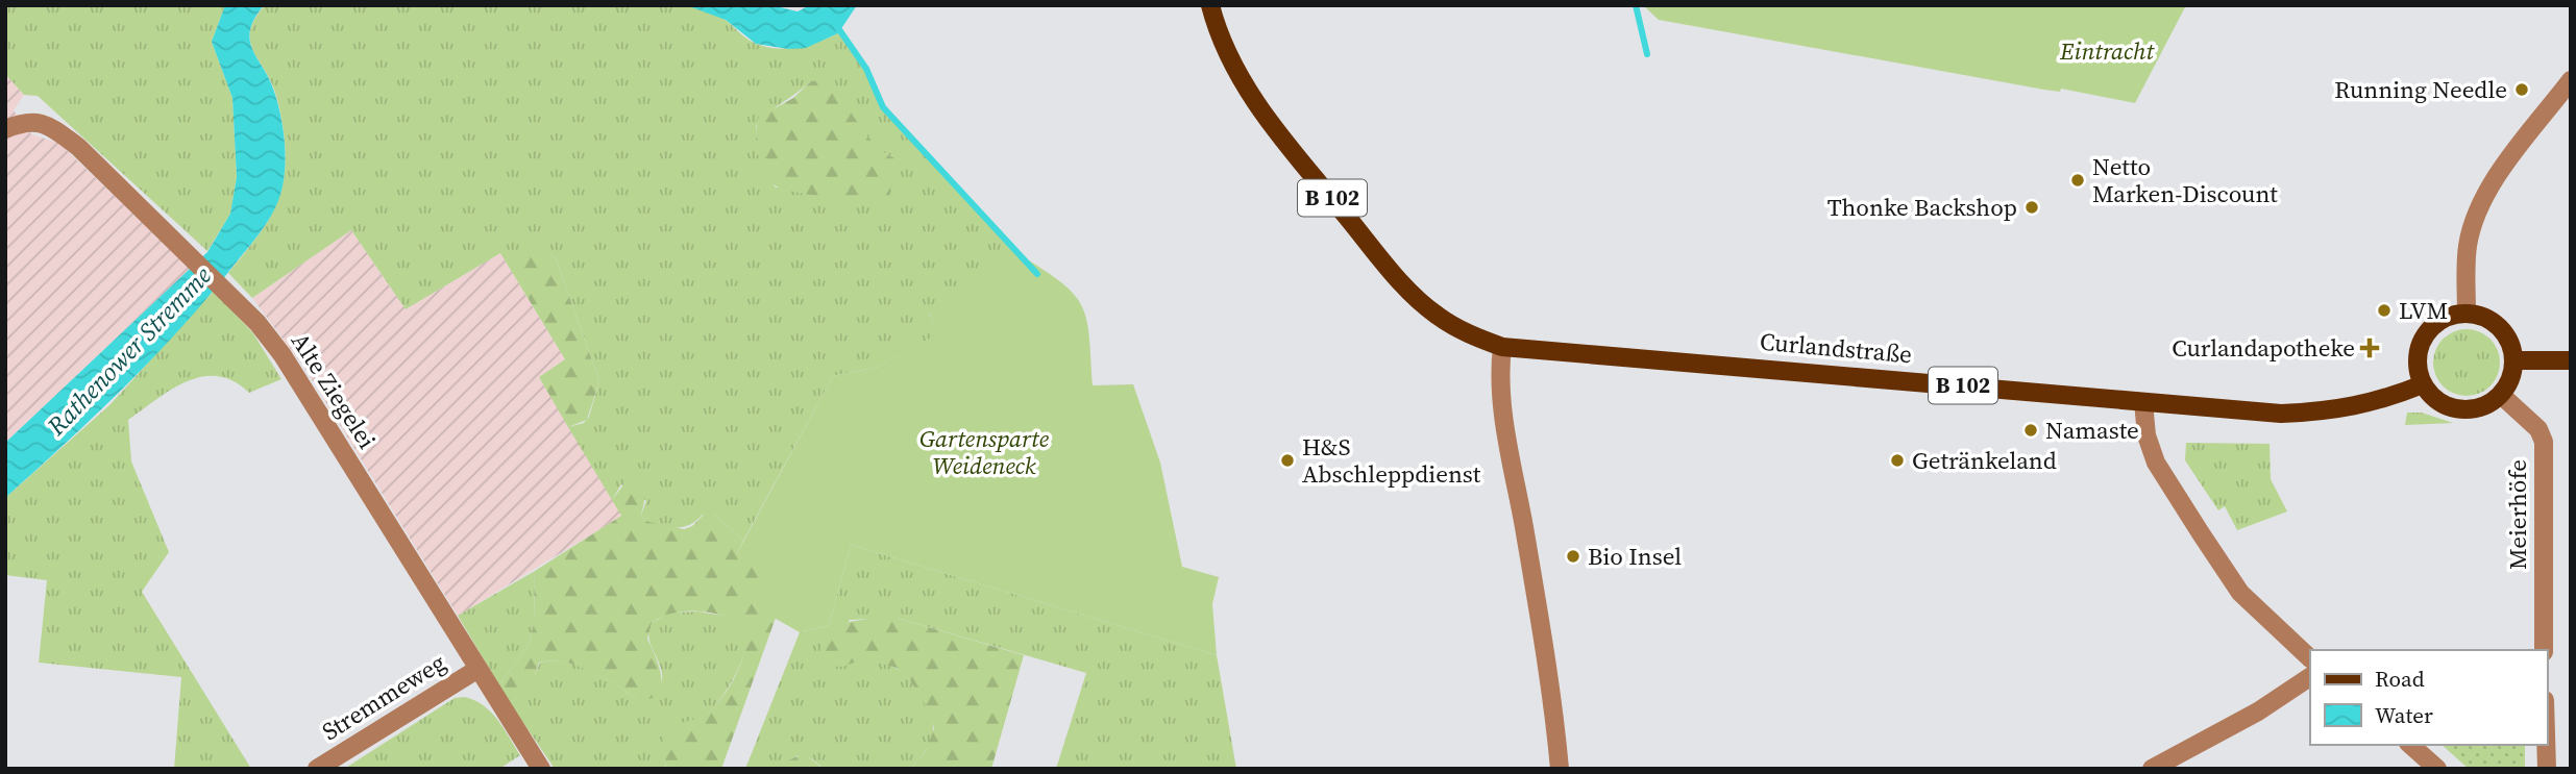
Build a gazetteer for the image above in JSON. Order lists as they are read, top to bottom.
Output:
{
  "streets": {
    "main road": ["B 102", "Curlandstraße"],
    "street": ["Alte Ziegelei", "Meierhöfe", "Stremmeweg"]
  },
  "crossings": [
    ["B 102", "Curlandstraße"],
    ["Curlandstraße", "Meierhöfe"],
    ["Alte Ziegelei", "Stremmeweg"]
  ],
  "water": ["Rathenower Stremme"],
  "parks": ["Eintracht", "Gartensparte Weideneck"],
  "places": {
    "other": [
      "Running Needle",
      "Netto Marken-Discount",
      "Thonke Backshop",
      "LVM",
      "Namaste",
      "H&S Abschleppdienst",
      "Getränkeland",
      "Bio Insel"
    ],
    "health": ["Curlandapotheke"]
  },
  "legend": ["Road", "Water"]
}
